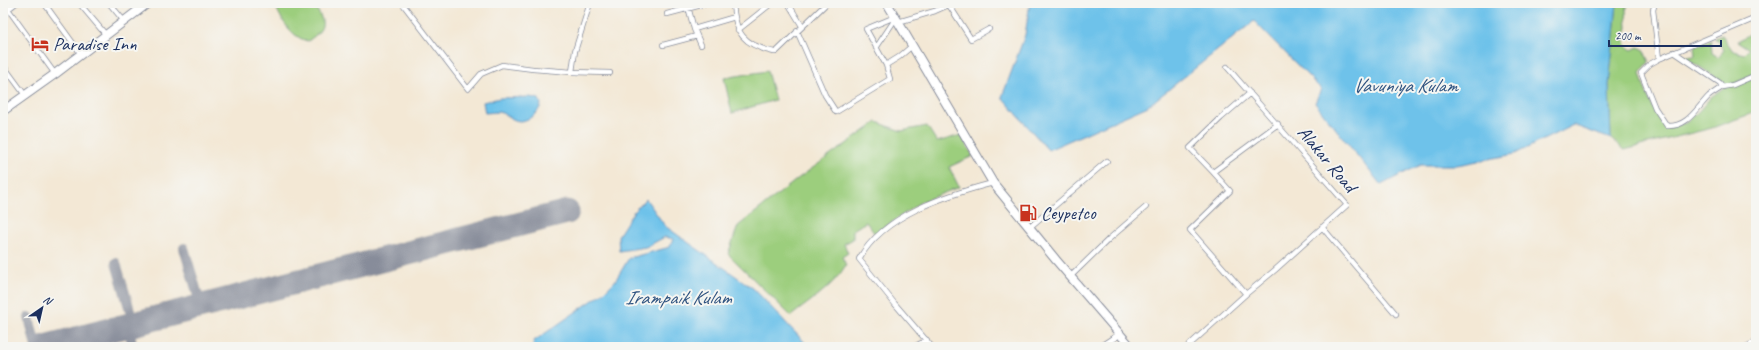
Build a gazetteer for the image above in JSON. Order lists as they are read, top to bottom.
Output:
{
  "streets": {
    "street": ["Alakar Road"]
  },
  "water": ["Vavuniya Kulam", "Irampaik Kulam"],
  "places": {
    "hotel": ["Paradise Inn"],
    "fuel station": ["Ceypetco"]
  },
  "scale_bar": "200 m",
  "north": "top right"
}
